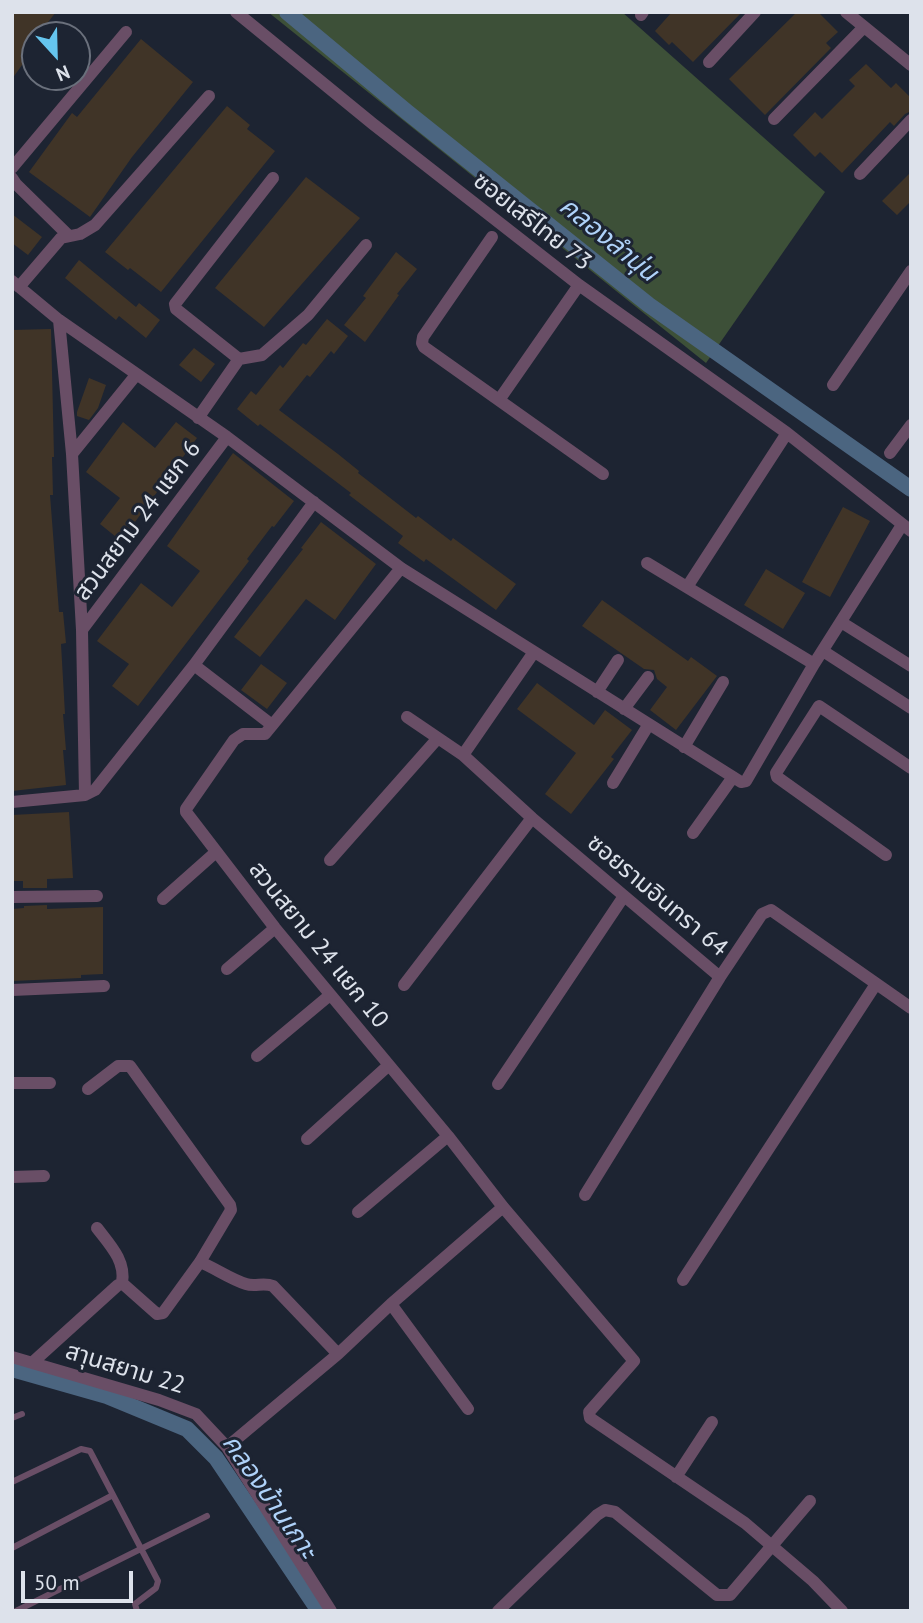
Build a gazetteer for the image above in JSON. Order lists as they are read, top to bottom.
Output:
{
  "streets": {
    "street": [
      "ซอยเสรีไทย 73",
      "สวนสยาม 24 แยก 6",
      "ซอยรามอินทรา 64",
      "สวนสยาม 24 แยก 10",
      "สาุนสยาม 22"
    ]
  },
  "water": ["คลองลำนุ่น", "คลองบ้านเกาะ"],
  "scale_bar": "50 m",
  "north": "bottom"
}
